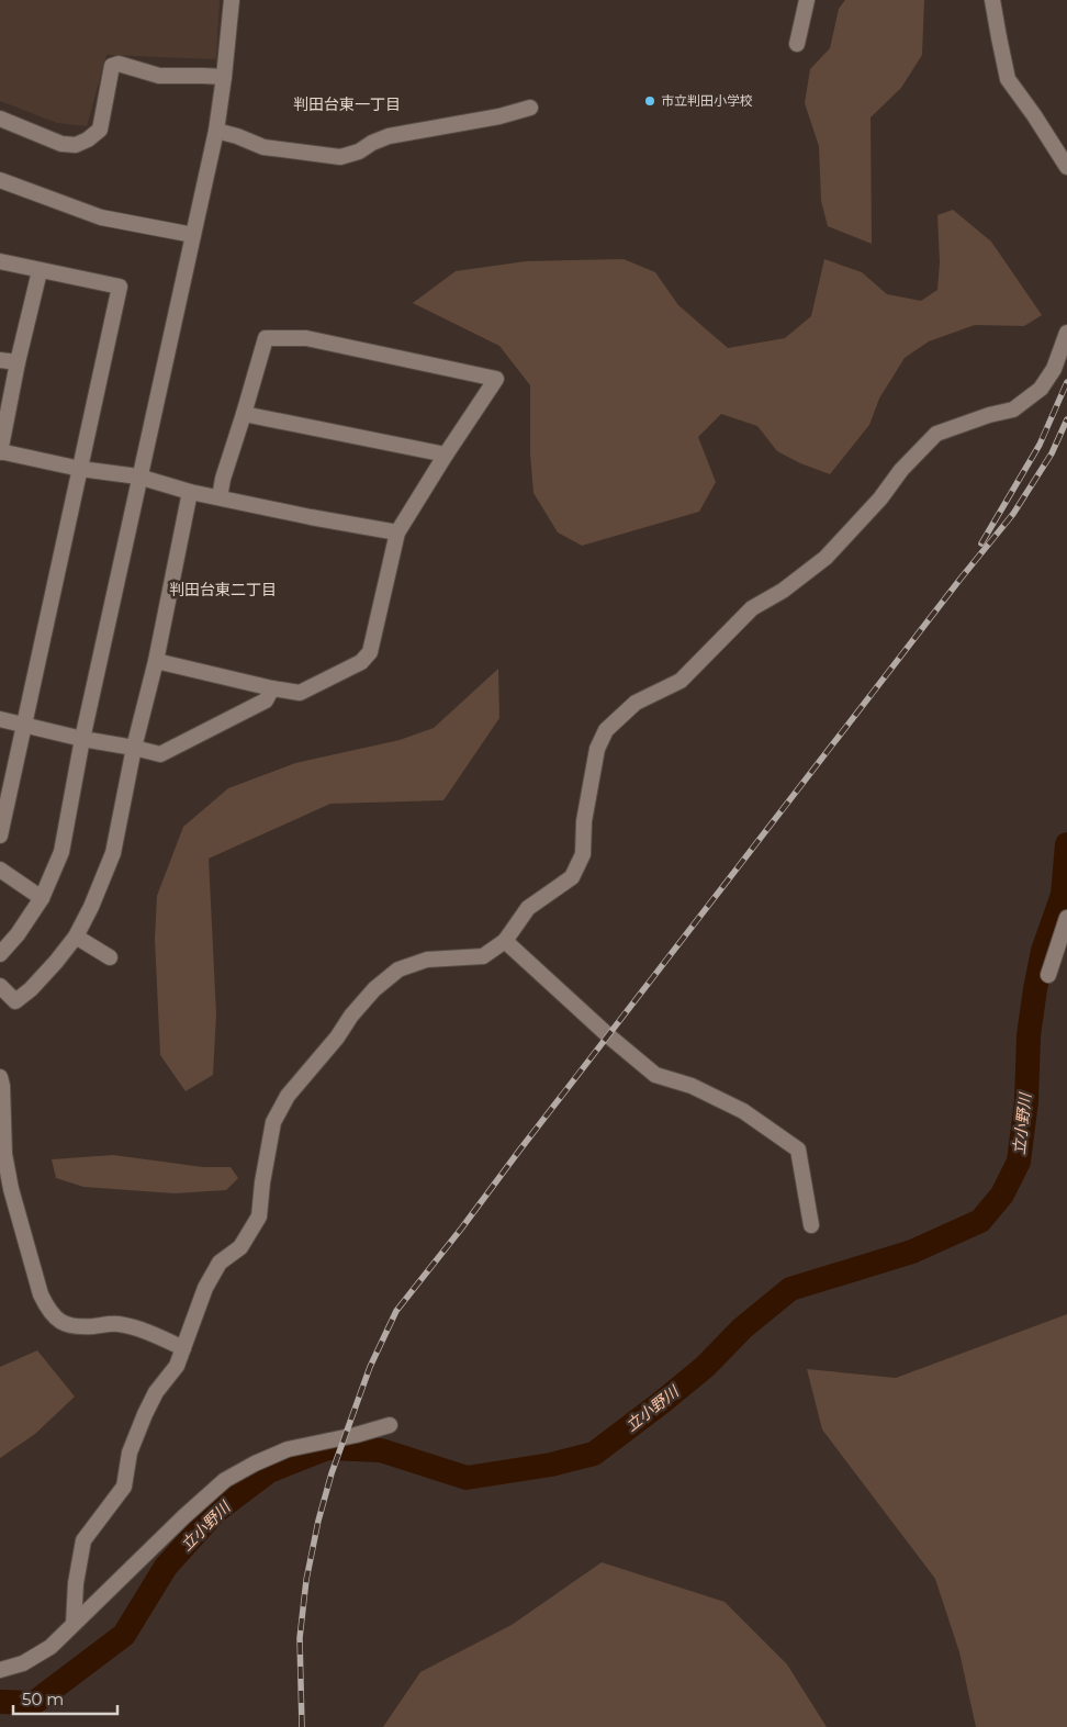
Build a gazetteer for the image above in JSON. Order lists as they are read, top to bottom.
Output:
{
  "districts": ["判田台東一丁目", "判田台東二丁目"],
  "water": ["立小野川"],
  "places": ["市立判田小学校"],
  "scale_bar": "50 m"
}
